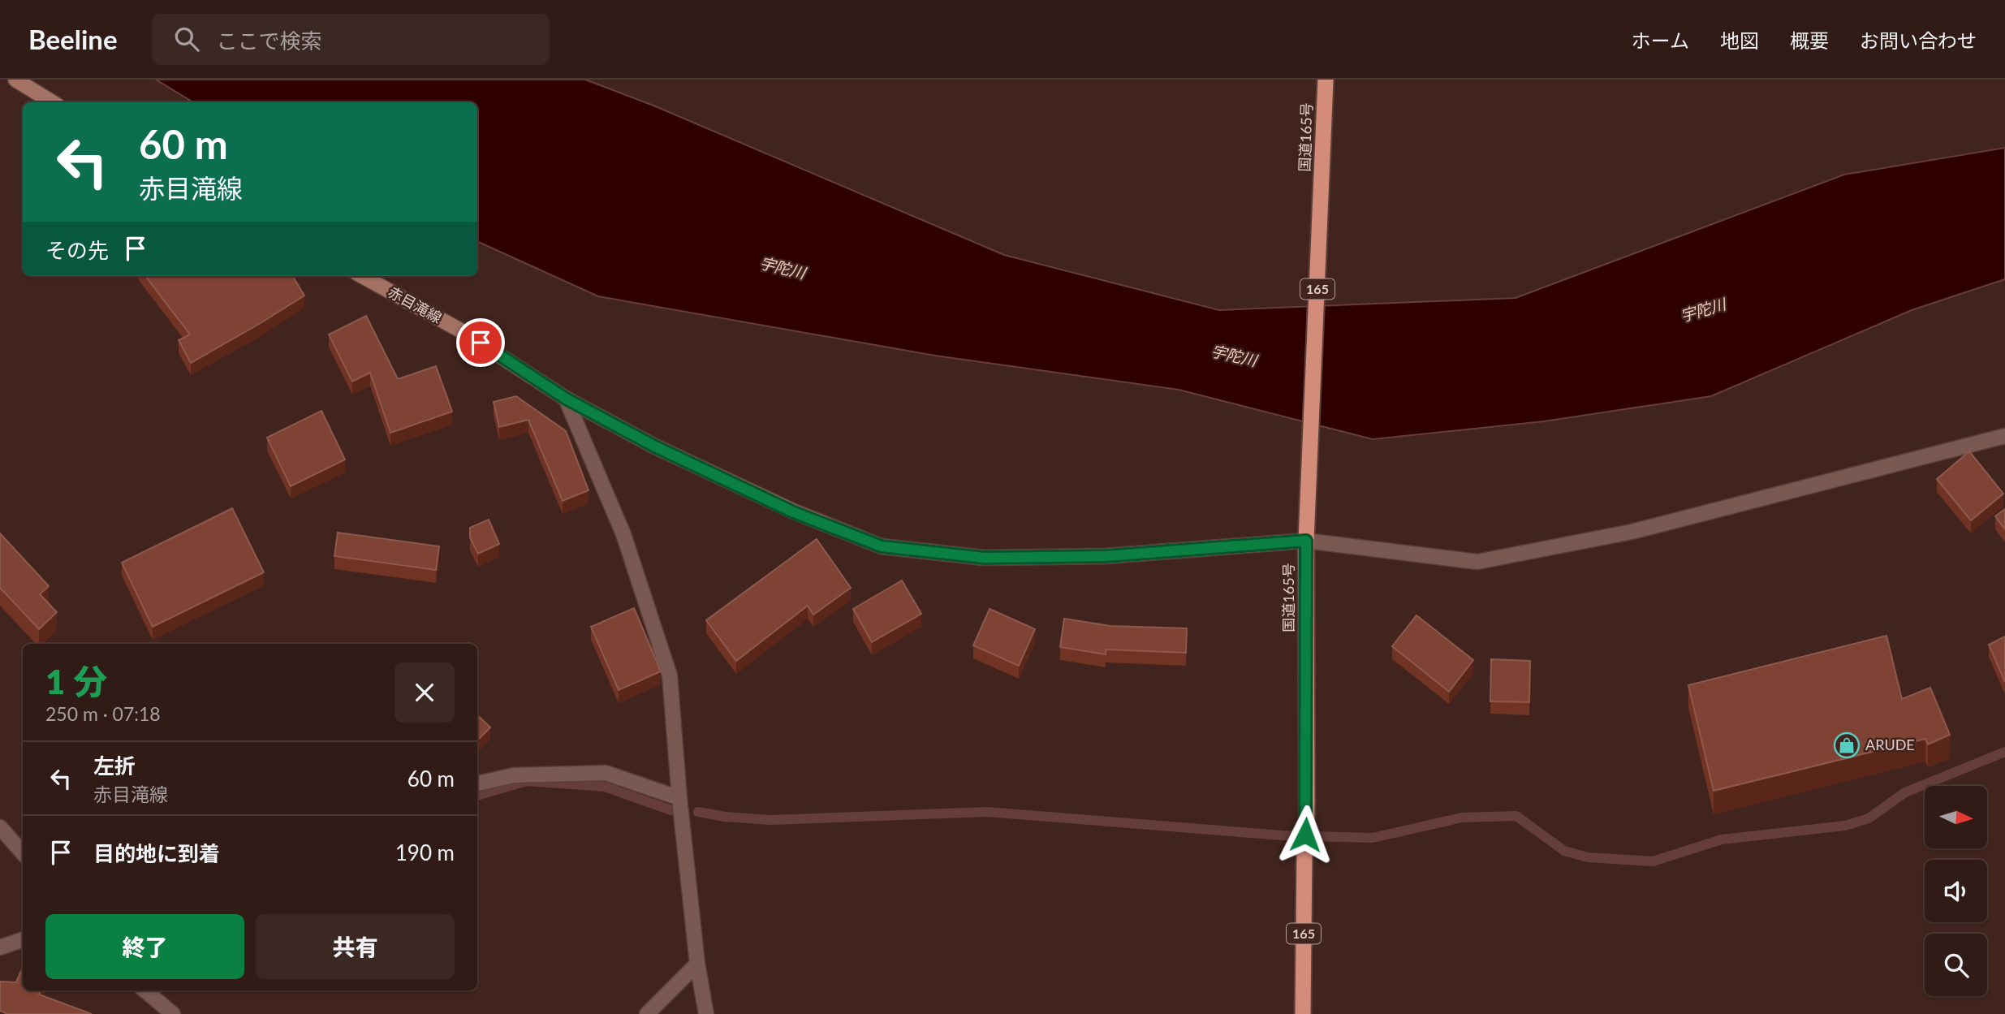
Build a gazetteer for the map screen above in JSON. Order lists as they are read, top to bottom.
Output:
{
  "streets": {
    "highway": ["国道165号", "165"],
    "main road": ["赤目滝線"]
  },
  "crossings": [
    ["国道165号", "赤目滝線"]
  ],
  "water": ["宇陀川"],
  "places": {
    "shop": ["ARUDE"]
  },
  "north": "right",
  "page": {
    "header": "Beeline",
    "search": "ここで検索",
    "nav": [
      "ホーム",
      "地図",
      "概要",
      "お問い合わせ"
    ],
    "turn": ["60 m", "赤目滝線"],
    "then": "その先",
    "heading": ["1 分", "250 m · 07:18"],
    "list": [
      {
        "name": "左折",
        "note": "赤目滝線",
        "value": "60 m"
      },
      {
        "name": "目的地に到着",
        "value": "190 m"
      }
    ],
    "buttons": ["終了", "共有"]
  }
}
